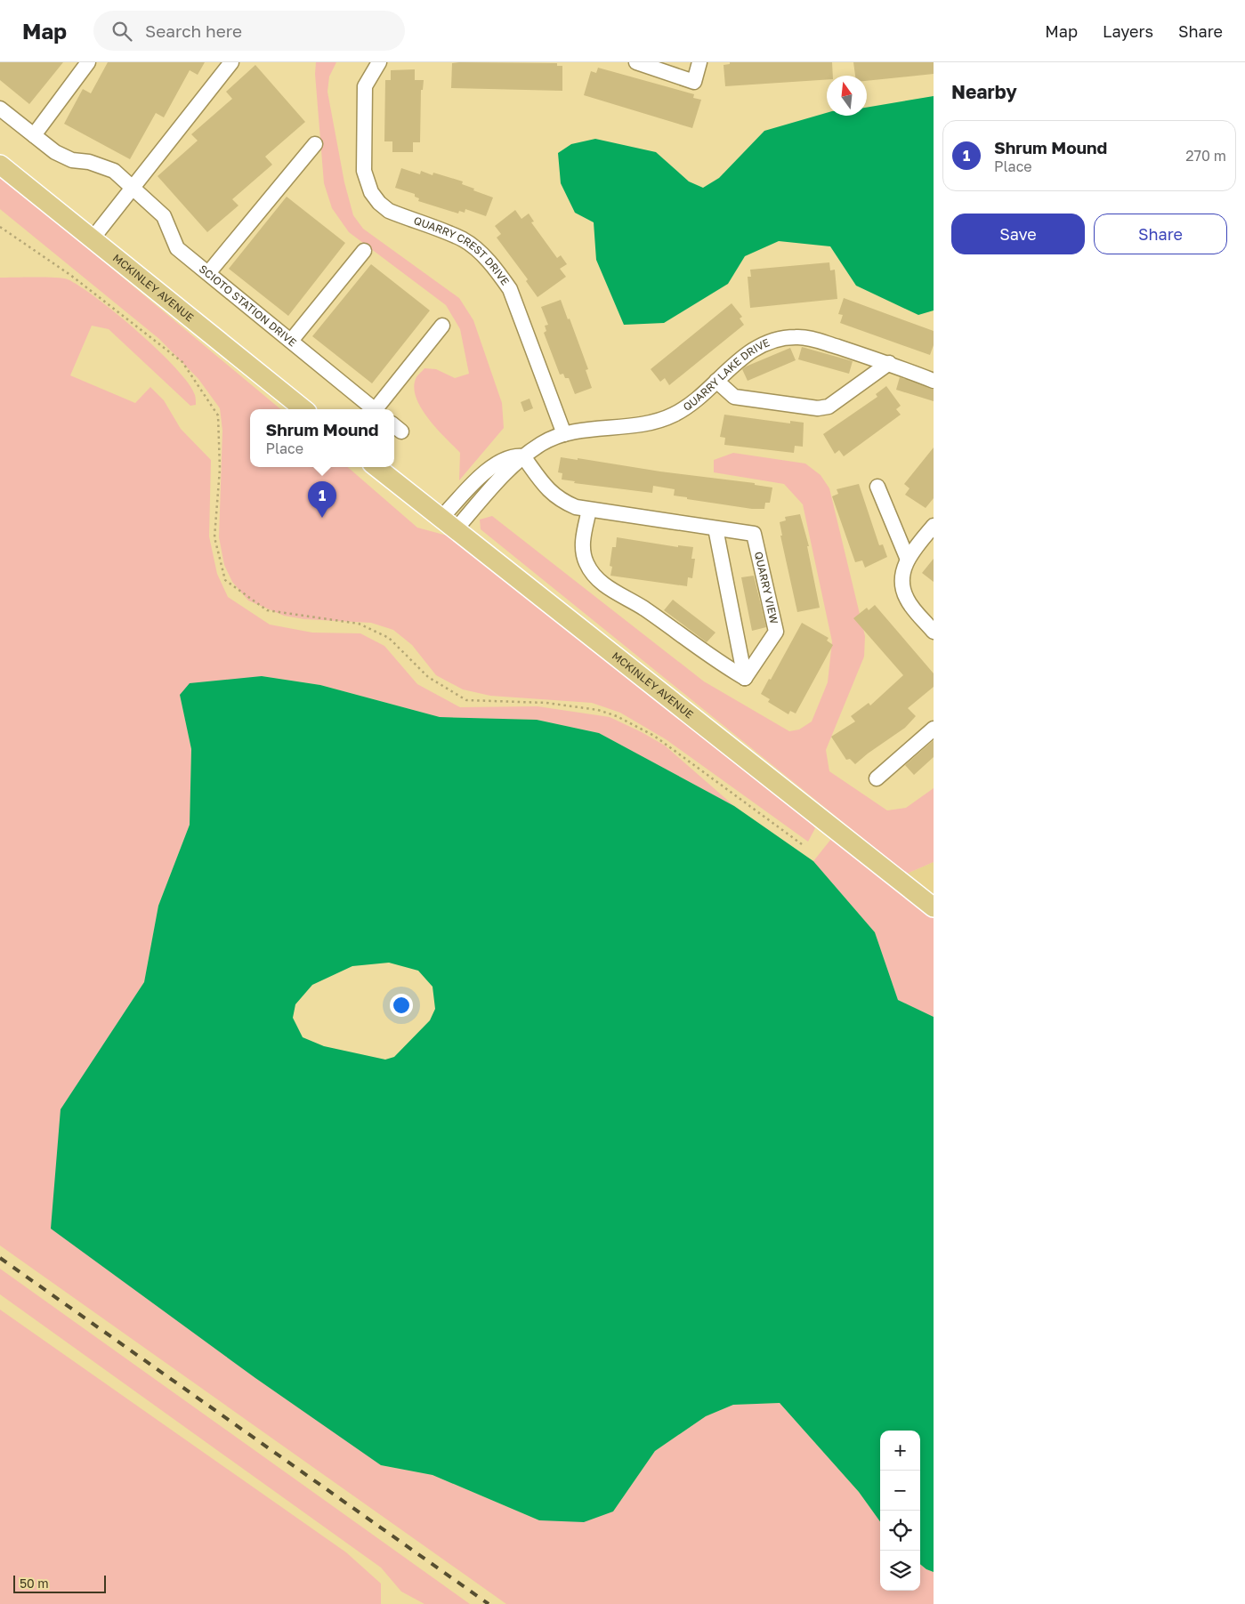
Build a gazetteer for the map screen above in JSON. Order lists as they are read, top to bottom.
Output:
{
  "streets": {
    "main road": ["MCKINLEY AVENUE"],
    "street": [
      "QUARRY CREST DRIVE",
      "SCIOTO STATION DRIVE",
      "QUARRY LAKE DRIVE",
      "QUARRY VIEW"
    ]
  },
  "crossings": [
    ["QUARRY CREST DRIVE", "QUARRY LAKE DRIVE"],
    ["MCKINLEY AVENUE", "QUARRY LAKE DRIVE"],
    ["QUARRY LAKE DRIVE", "QUARRY VIEW"]
  ],
  "scale_bar": "50 m",
  "north": "top",
  "page": {
    "header": "Map",
    "search": "Search here",
    "nav": ["Map", "Layers", "Share"],
    "heading": "Nearby",
    "list": [
      {
        "mark": "1",
        "name": "Shrum Mound",
        "note": "Place",
        "value": "270 m"
      }
    ],
    "buttons": ["Save", "Share"],
    "popup": ["Shrum Mound", "Place"],
    "pins": "1",
    "map_buttons": ["+", "−"],
    "scale": "50 m"
  }
}
